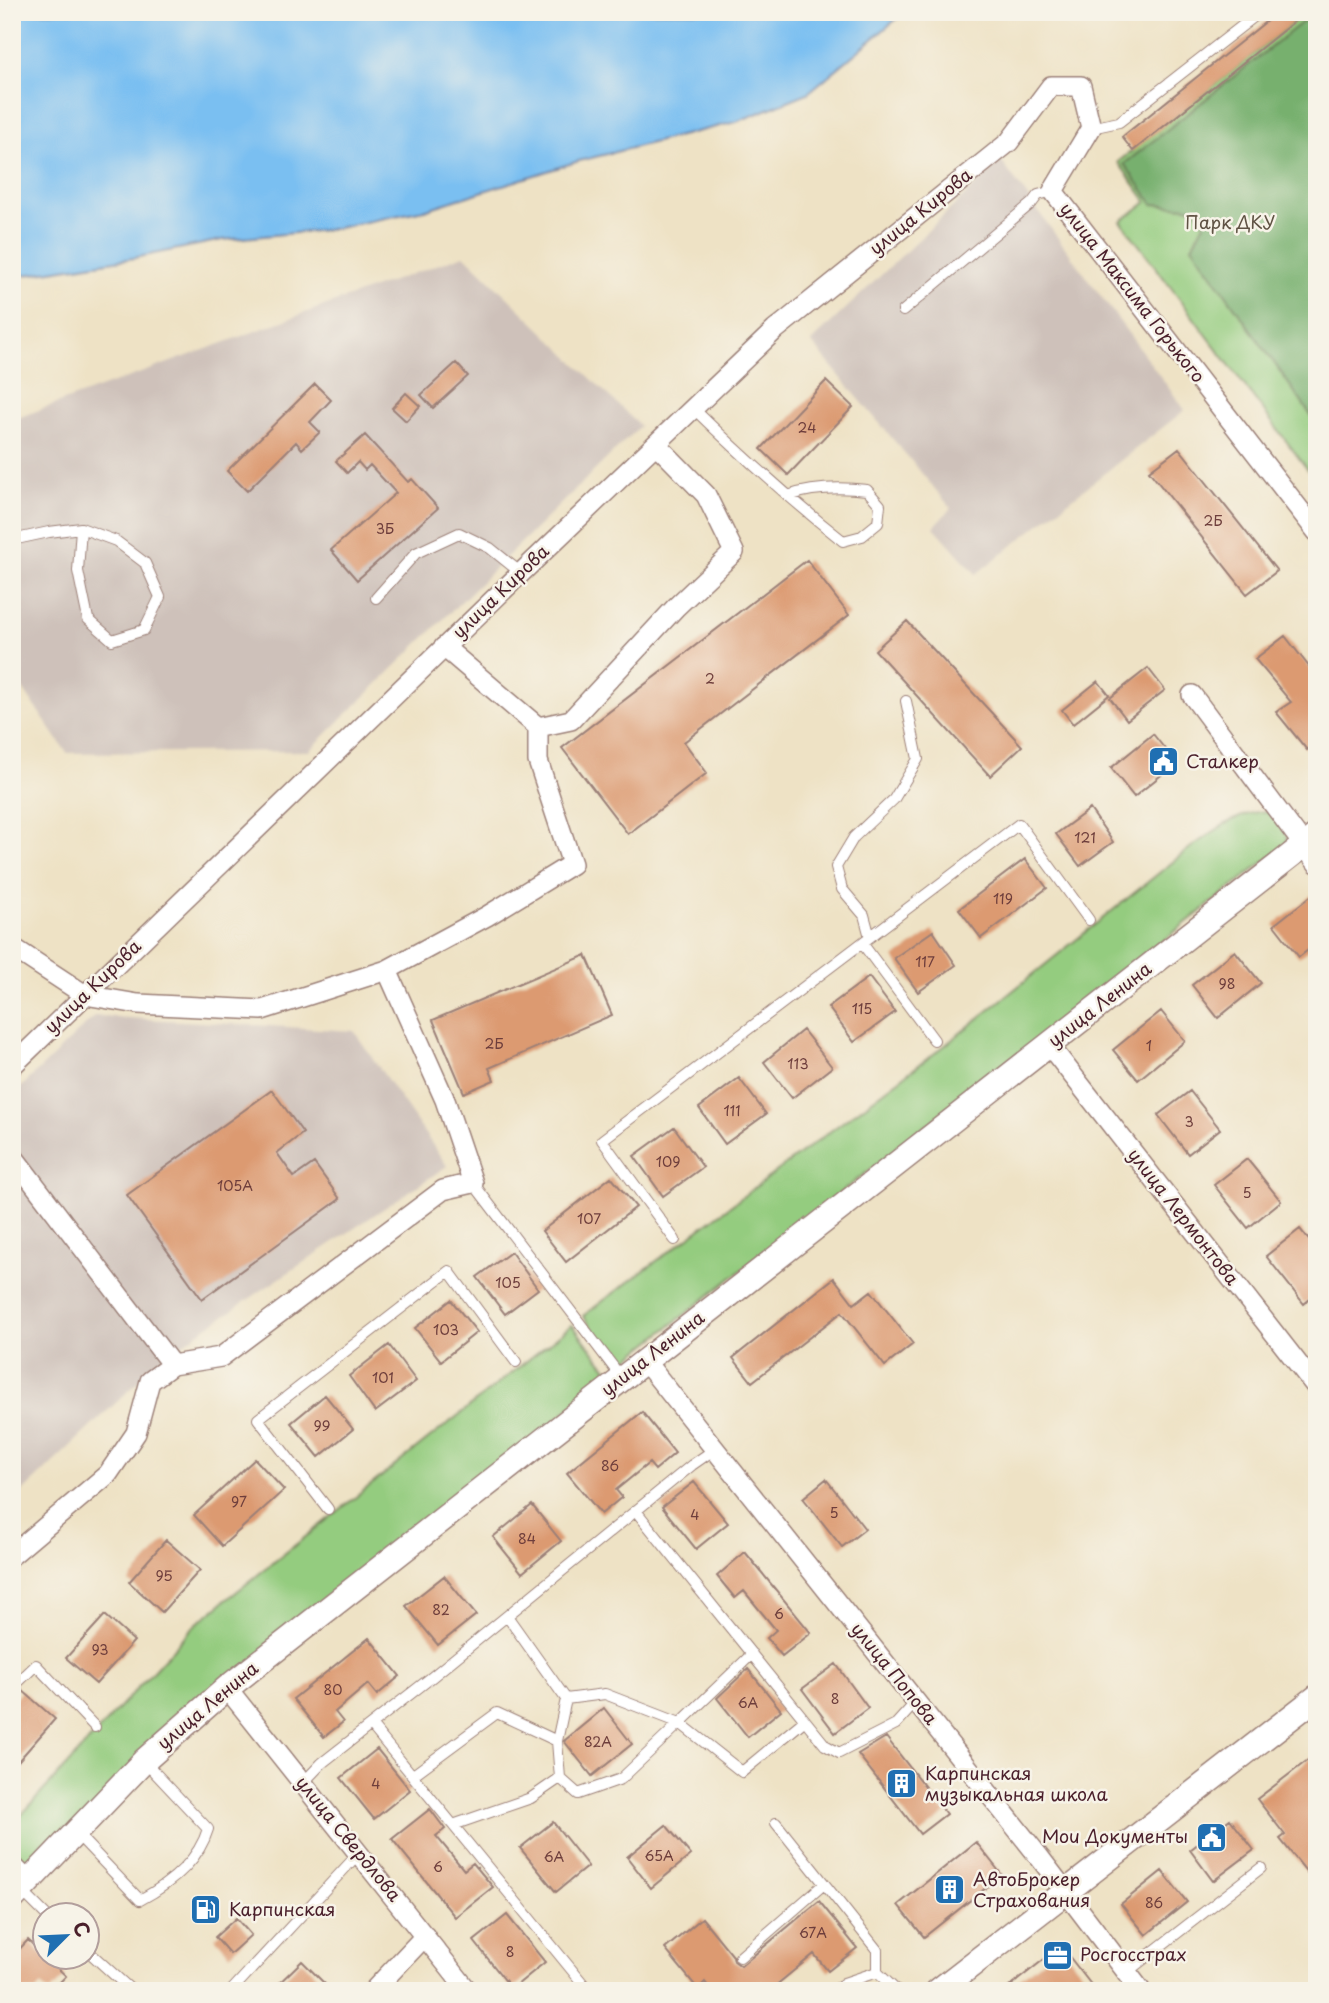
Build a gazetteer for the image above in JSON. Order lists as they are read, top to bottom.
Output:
{
  "streets": {
    "street": [
      "улица Кирова",
      "улица Максима Горького",
      "улица Ленина",
      "улица Лермонтова",
      "улица Попова",
      "улица Свердлова"
    ]
  },
  "crossings": [
    ["улица Кирова", "улица Максима Горького"],
    ["улица Ленина", "улица Лермонтова"],
    ["улица Ленина", "улица Попова"],
    ["улица Ленина", "улица Свердлова"]
  ],
  "parks": ["Парк ДКУ"],
  "places": {
    "public building": ["Сталкер", "Мои Документы"],
    "building": ["Карпинская музыкальная школа", "АвтоБрокер Страхования"],
    "fuel station": ["Карпинская"],
    "office": ["Росгосстрах"]
  },
  "house_numbers": [
    "24",
    "2Б",
    "3Б",
    "2",
    "121",
    "119",
    "117",
    "98",
    "115",
    "2Б",
    "1",
    "113",
    "111",
    "3",
    "109",
    "105А",
    "5",
    "107",
    "105",
    "103",
    "101",
    "99",
    "86",
    "97",
    "5",
    "4",
    "84",
    "95",
    "82",
    "6",
    "93",
    "80",
    "8",
    "6А",
    "82А",
    "4",
    "65А",
    "6А",
    "6",
    "86",
    "67А",
    "8"
  ],
  "north": "top right"
}
